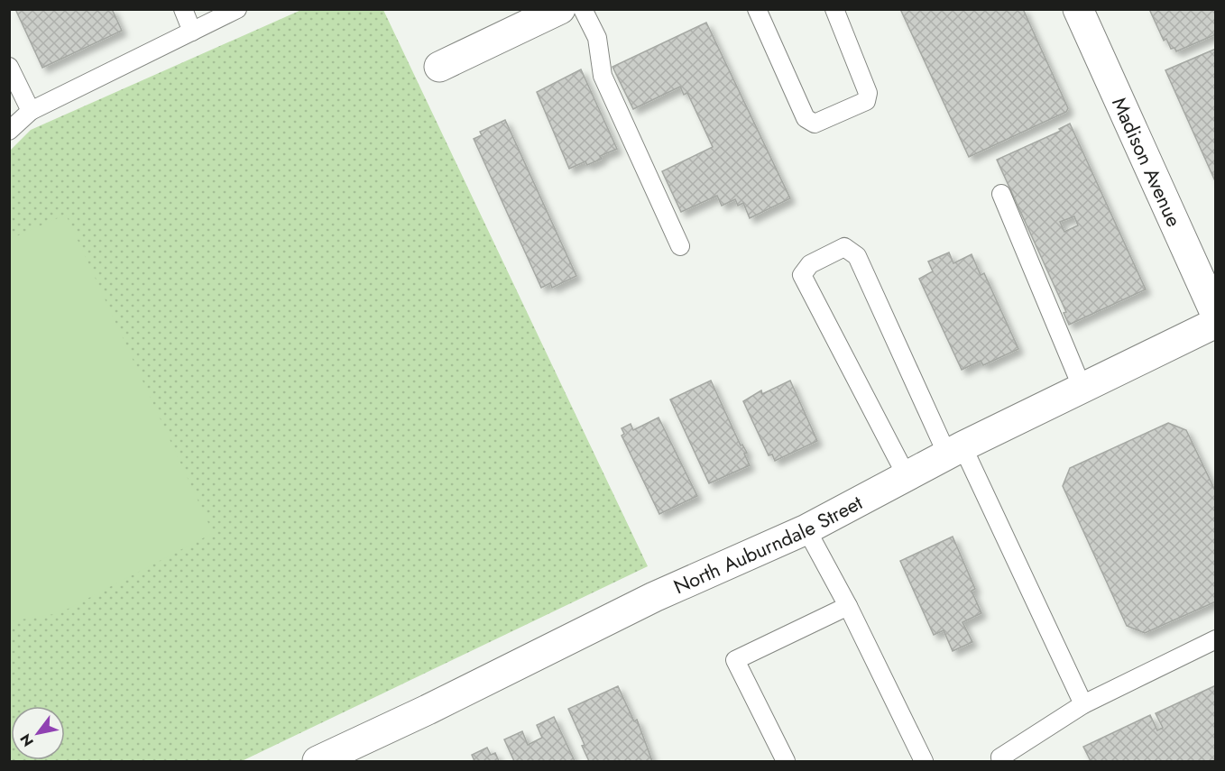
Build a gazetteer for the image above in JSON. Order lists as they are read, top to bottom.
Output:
{
  "streets": {
    "street": ["Madison Avenue", "North Auburndale Street"]
  },
  "crossings": [
    ["Madison Avenue", "North Auburndale Street"]
  ],
  "north": "bottom left"
}
